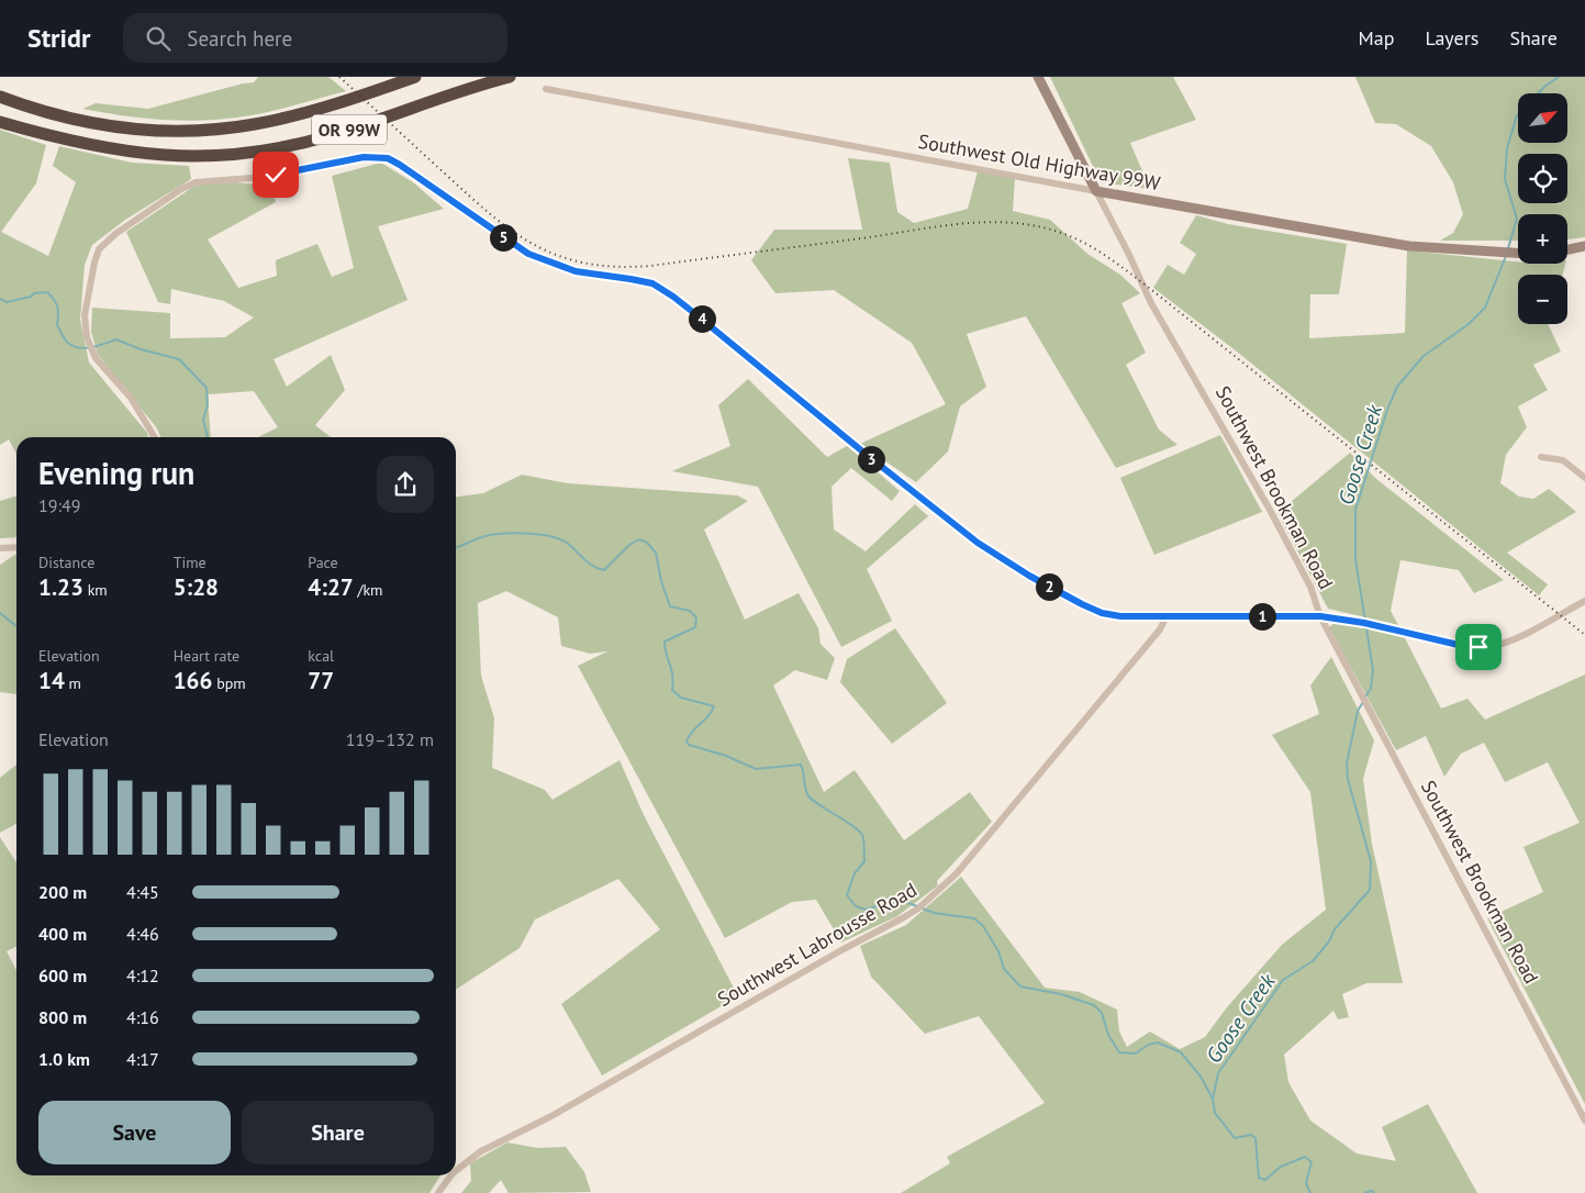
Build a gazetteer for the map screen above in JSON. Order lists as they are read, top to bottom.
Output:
{
  "streets": {
    "highway": ["OR 99W"],
    "street": ["Southwest Old Highway 99W", "Southwest Brookman Road", "Southwest Labrousse Road"]
  },
  "crossings": [
    ["Southwest Old Highway 99W", "Southwest Brookman Road"]
  ],
  "water": ["Goose Creek"],
  "north": "top right",
  "page": {
    "header": "Stridr",
    "search": "Search here",
    "nav": ["Map", "Layers", "Share"],
    "map_buttons": ["+", "−"],
    "pins": [
      "5",
      "4",
      "3",
      "2",
      "1"
    ],
    "heading": ["Evening run", "19:49"],
    "stats": [
      ["Distance", "1.23 km"],
      ["Time", "5:28"],
      ["Pace", "4:27 /km"],
      ["Elevation", "14 m"],
      ["Heart rate", "166 bpm"],
      ["kcal", "77"]
    ],
    "chart": ["Elevation", "119–132 m"],
    "list": [
      {
        "name": "200 m",
        "note": "4:45"
      },
      {
        "name": "400 m",
        "note": "4:46"
      },
      {
        "name": "600 m",
        "note": "4:12"
      },
      {
        "name": "800 m",
        "note": "4:16"
      },
      {
        "name": "1.0 km",
        "note": "4:17"
      }
    ],
    "buttons": ["Save", "Share"]
  }
}
